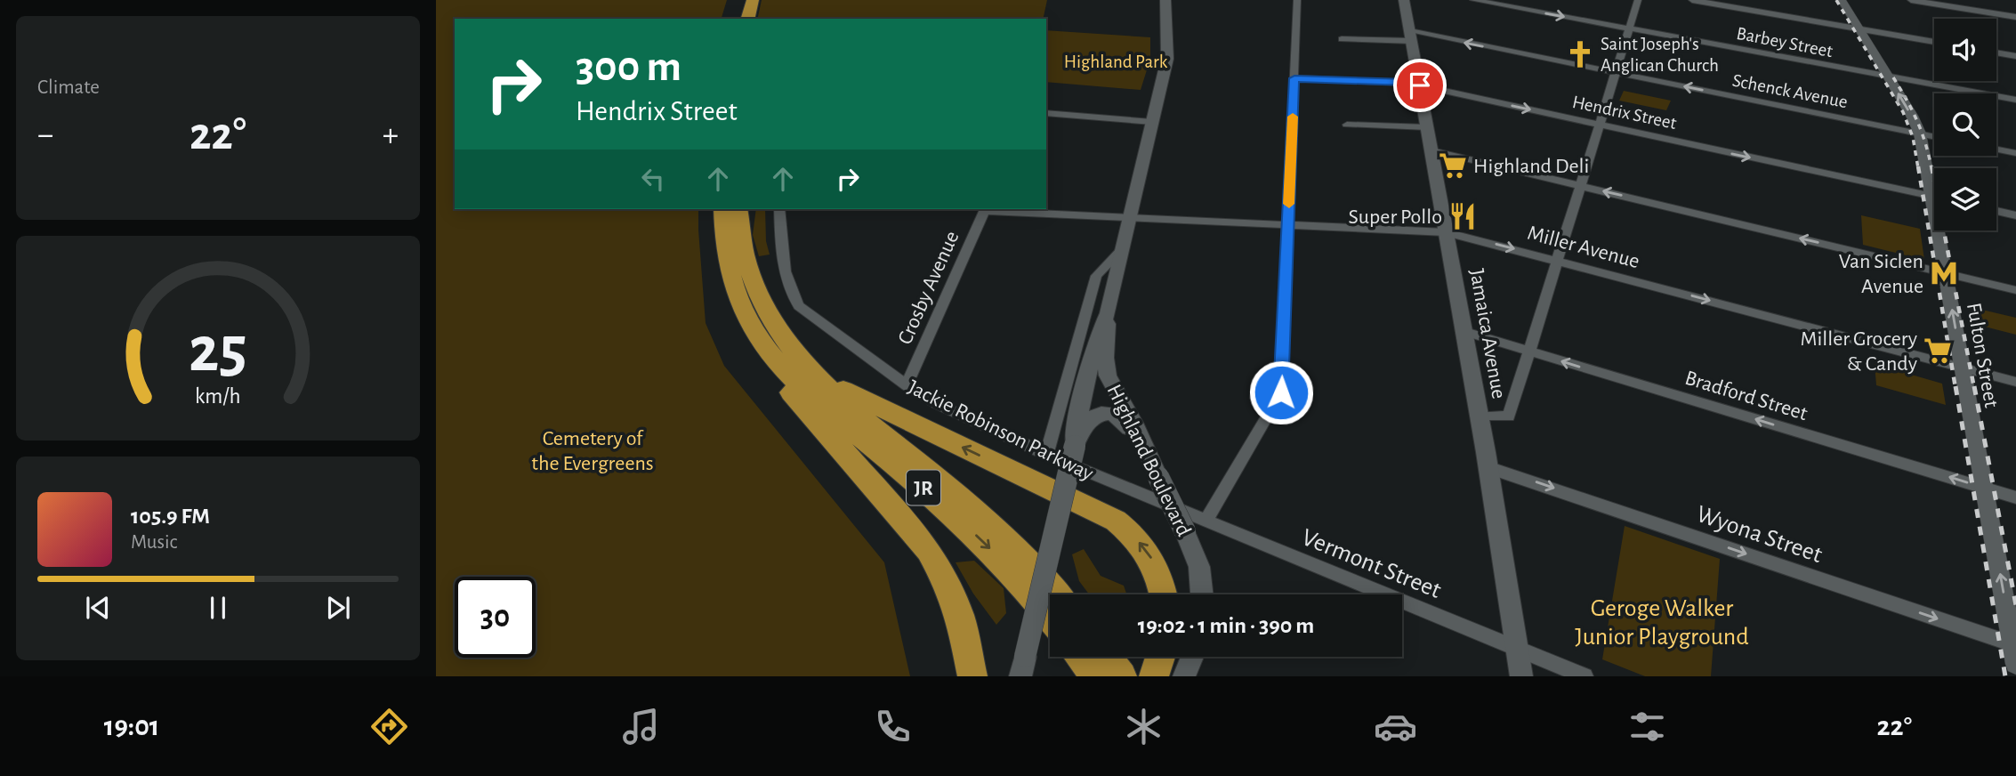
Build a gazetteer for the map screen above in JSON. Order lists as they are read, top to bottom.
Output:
{
  "streets": {
    "highway": ["JR"],
    "main road": ["Jamaica Avenue", "Highland Boulevard"],
    "street": [
      "Barbey Street",
      "Schenck Avenue",
      "Hendrix Street",
      "Miller Avenue",
      "Crosby Avenue",
      "Fulton Street",
      "Bradford Street",
      "Jackie Robinson Parkway",
      "Wyona Street",
      "Vermont Street"
    ]
  },
  "crossings": [
    ["Barbey Street", "Fulton Street"],
    ["Schenck Avenue", "Jamaica Avenue"],
    ["Schenck Avenue", "Fulton Street"],
    ["Hendrix Street", "Jamaica Avenue"],
    ["Miller Avenue", "Crosby Avenue"],
    ["Miller Avenue", "Jamaica Avenue"],
    ["Miller Avenue", "Fulton Street"],
    ["Miller Avenue", "Highland Boulevard"],
    ["Crosby Avenue", "Jackie Robinson Parkway"],
    ["Jamaica Avenue", "Bradford Street"],
    ["Jamaica Avenue", "Wyona Street"],
    ["Jamaica Avenue", "Vermont Street"],
    ["Fulton Street", "Bradford Street"],
    ["Fulton Street", "Wyona Street"],
    ["Jackie Robinson Parkway", "Highland Boulevard"],
    ["Jackie Robinson Parkway", "Vermont Street"]
  ],
  "one_way": ["Fulton Street", "Bradford Street", "Wyona Street"],
  "parks": ["Highland Park", "Cemetery of the Evergreens", "Geroge Walker Junior Playground"],
  "places": {
    "church": ["Saint Joseph's Anglican Church"],
    "supermarket": ["Highland Deli", "Miller Grocery & Candy"],
    "restaurant": ["Super Pollo"],
    "metro station": ["Van Siclen Avenue"]
  },
  "page": {
    "tile": "Climate",
    "turn": ["300 m", "Hendrix Street"],
    "heat": ["−", "22°", "+"],
    "song": ["105.9 FM", "Music"],
    "limit": "30",
    "trip": "19:02 · 1 min · 390 m",
    "tabs": ["19:01", "22°"],
    "gauge": ["25", "km/h"]
  }
}
